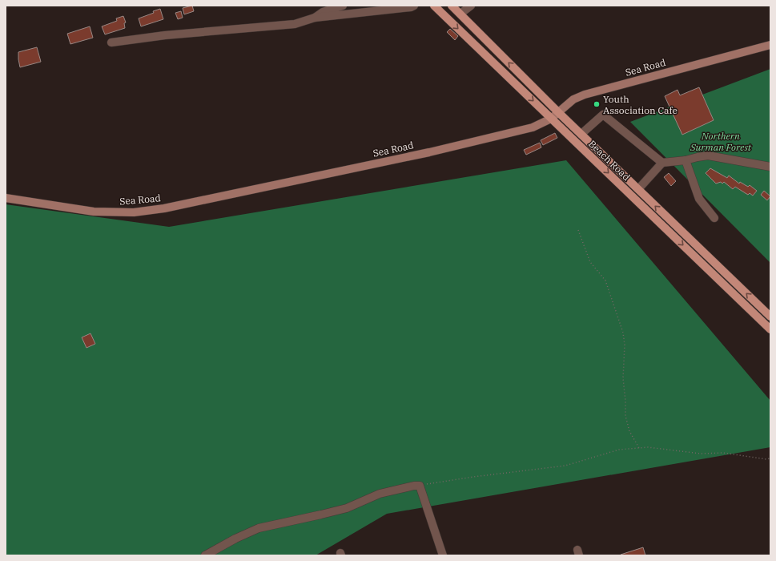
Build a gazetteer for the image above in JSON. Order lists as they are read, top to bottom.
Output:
{
  "streets": {
    "main road": ["Beach Road"],
    "street": ["Sea Road"]
  },
  "crossings": [
    ["Sea Road", "Beach Road"]
  ],
  "parks": ["Northern Surman Forest"],
  "places": ["Youth Association Cafe"]
}
